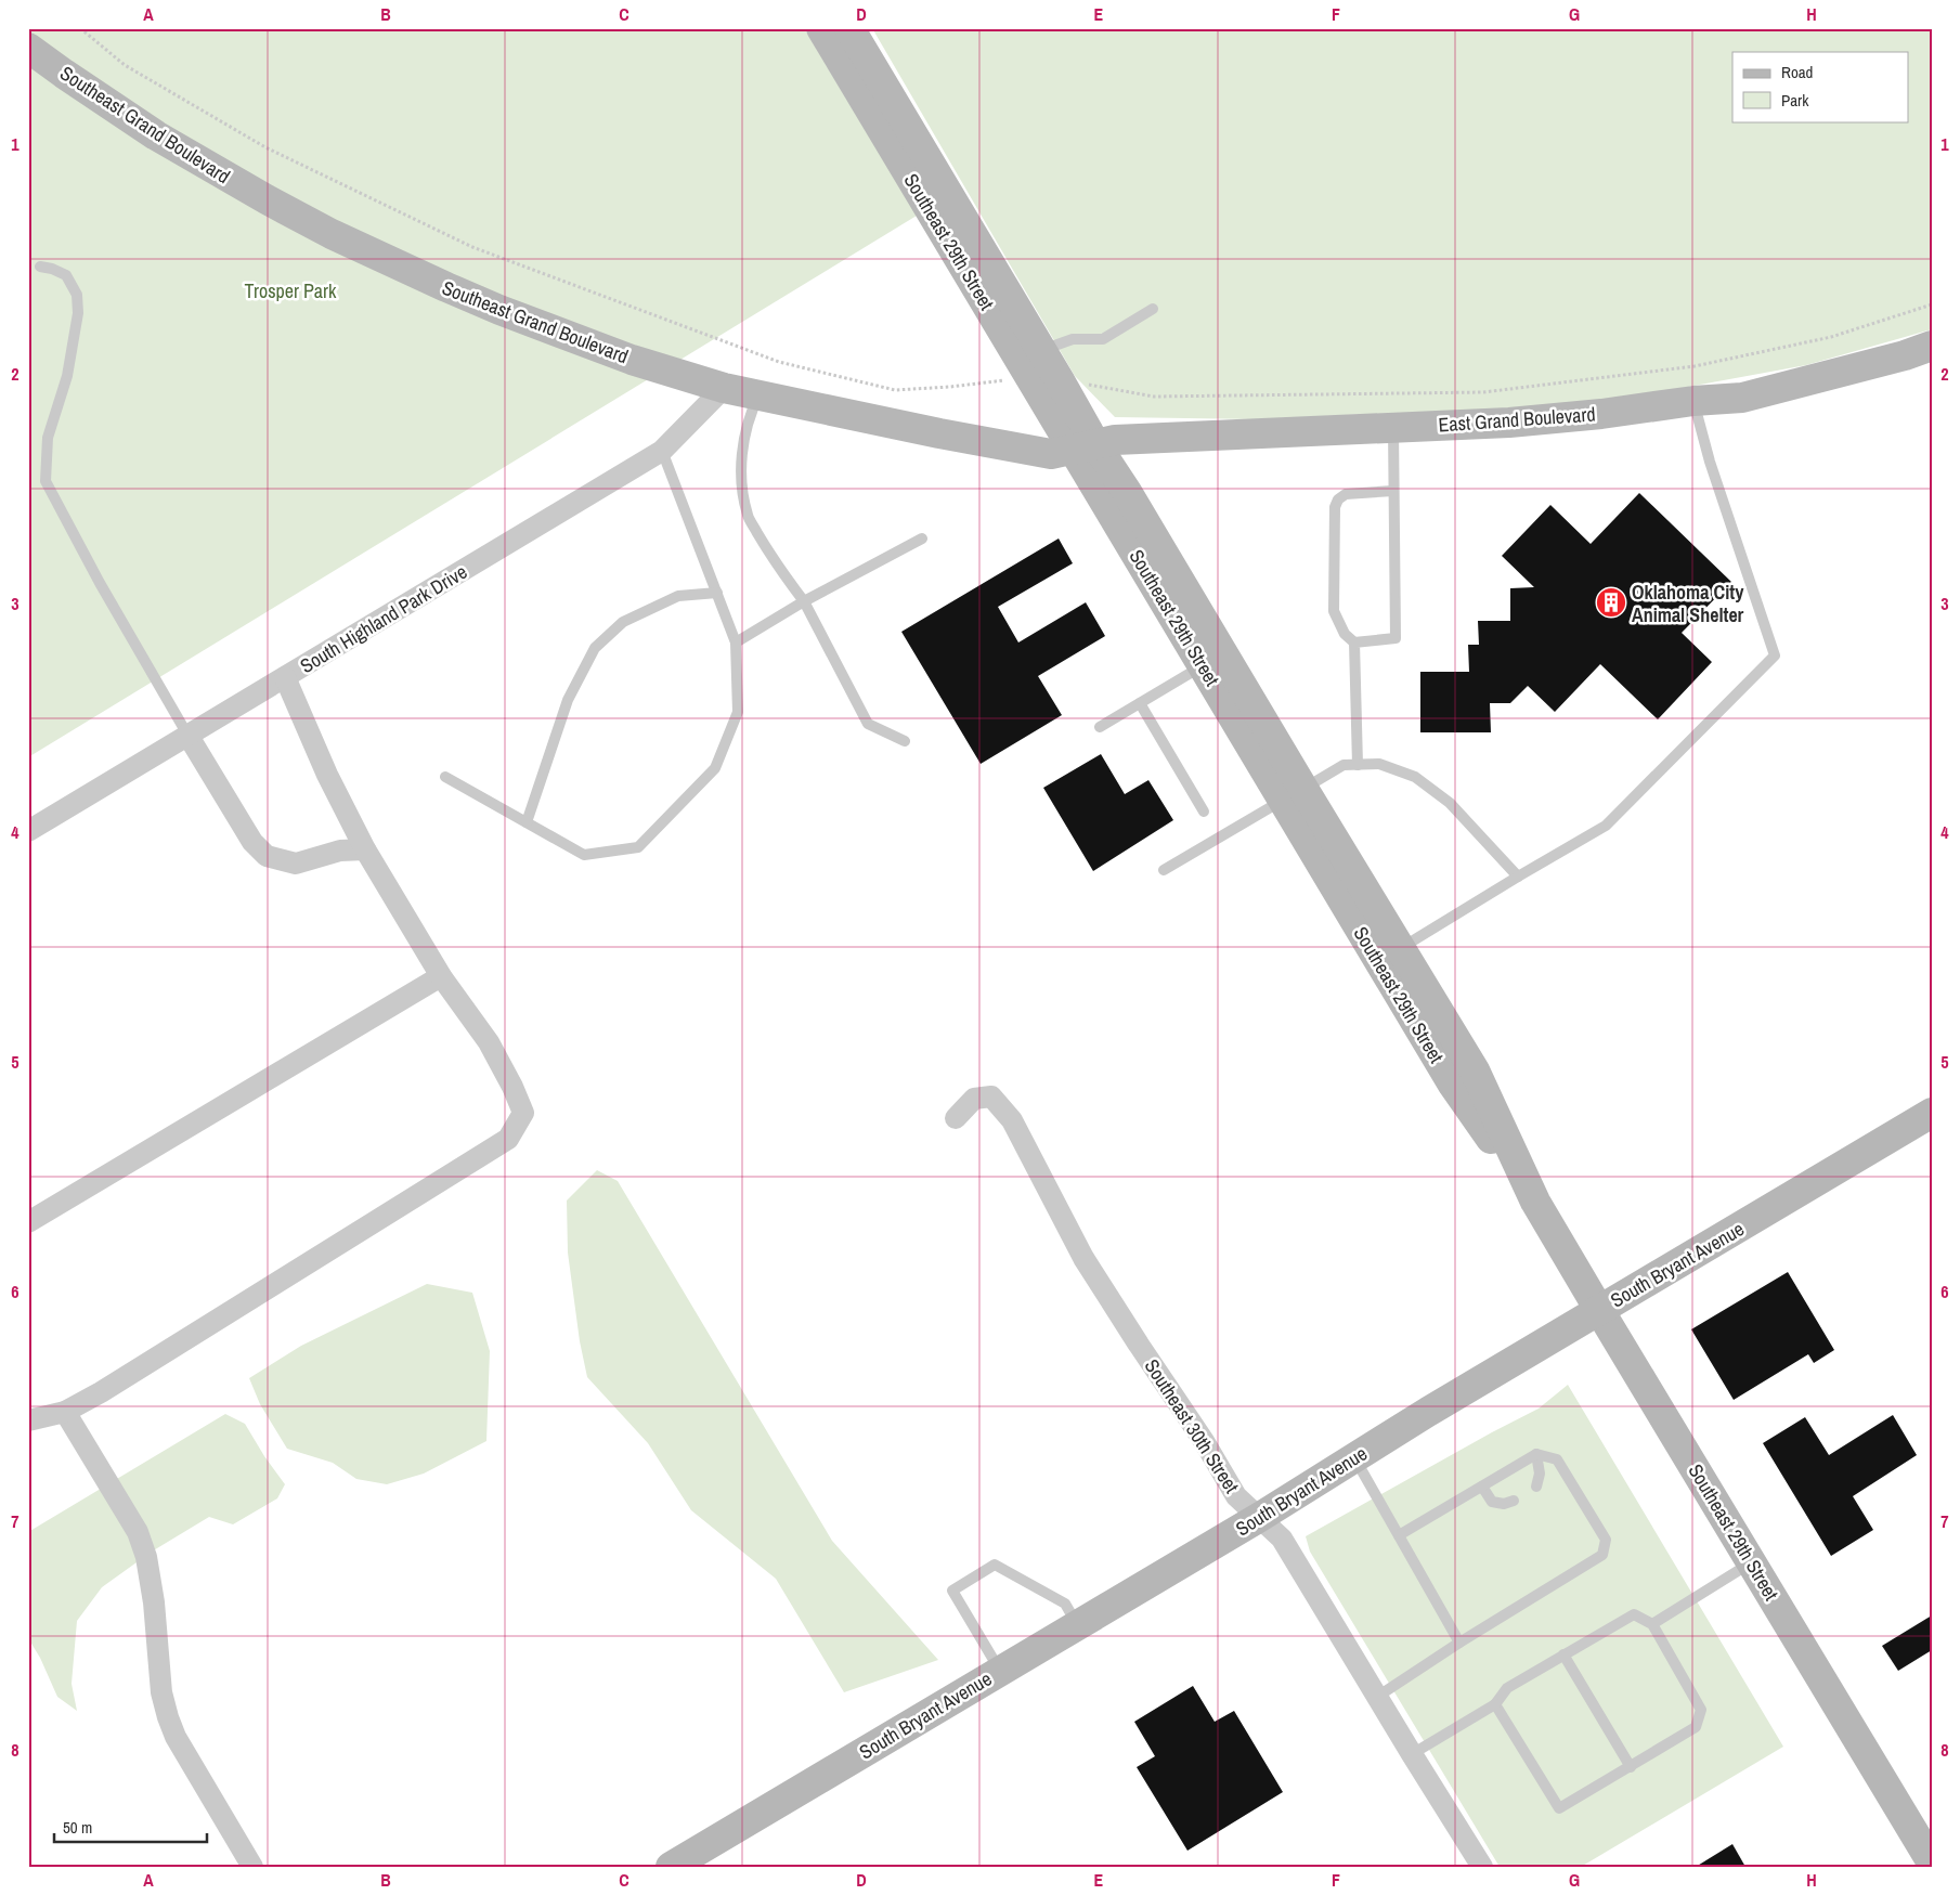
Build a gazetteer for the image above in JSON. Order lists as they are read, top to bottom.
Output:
{
  "streets": {
    "main road": [
      "Southeast Grand Boulevard",
      "Southeast 29th Street",
      "East Grand Boulevard",
      "South Bryant Avenue"
    ],
    "street": ["South Highland Park Drive", "Southeast 30th Street"]
  },
  "crossings": [
    ["Southeast Grand Boulevard", "Southeast 29th Street"],
    ["Southeast Grand Boulevard", "East Grand Boulevard"],
    ["Southeast Grand Boulevard", "South Highland Park Drive"],
    ["Southeast 29th Street", "East Grand Boulevard"],
    ["Southeast 29th Street", "South Bryant Avenue"],
    ["South Bryant Avenue", "Southeast 30th Street"]
  ],
  "parks": ["Trosper Park"],
  "places": {
    "building": ["Oklahoma City Animal Shelter"]
  },
  "legend": ["Road", "Park"],
  "scale_bar": "50 m",
  "grid": {
    "columns": [
      "A",
      "B",
      "C",
      "D",
      "E",
      "F",
      "G",
      "H"
    ],
    "rows": [
      "1",
      "2",
      "3",
      "4",
      "5",
      "6",
      "7",
      "8"
    ]
  }
}
